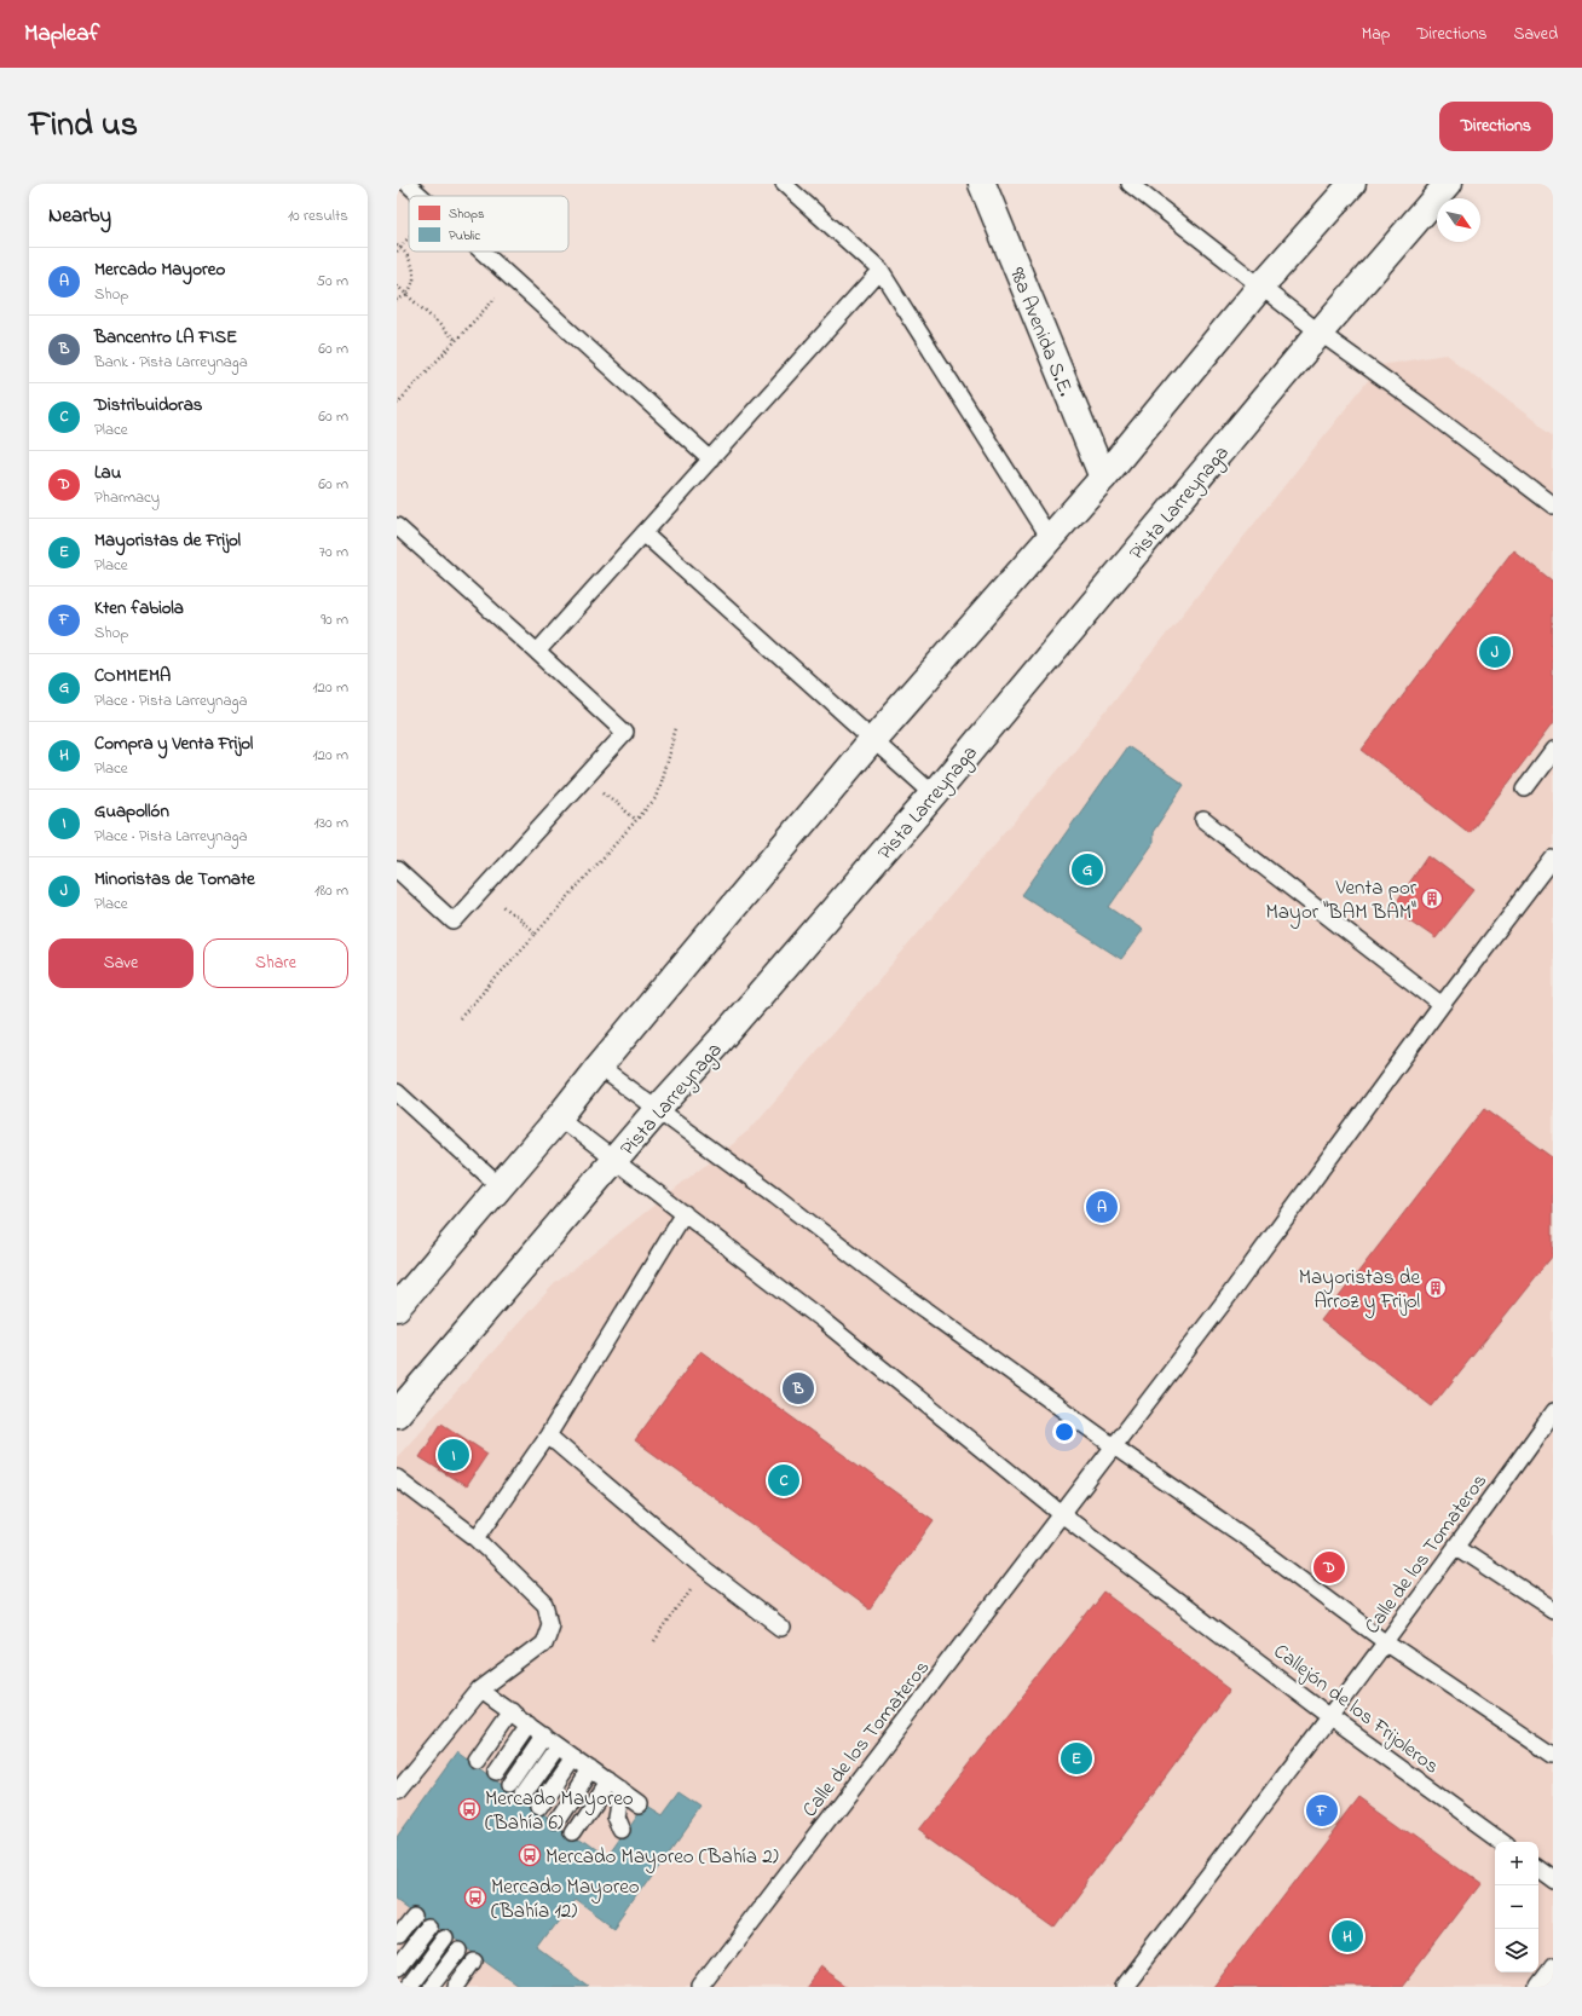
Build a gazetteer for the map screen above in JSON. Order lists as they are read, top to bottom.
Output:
{
  "streets": {
    "main road": ["98a Avenida S.E.", "Pista Larreynaga"],
    "lane": ["Calle de los Tomateros", "Callejón de los Frijoleros"]
  },
  "crossings": [
    ["Pista Larreynaga", "Callejón de los Frijoleros"],
    ["Calle de los Tomateros", "Callejón de los Frijoleros"]
  ],
  "places": {
    "building": ["Venta por Mayor \"BAM BAM\"", "Mayoristas de Arroz y Frijol"],
    "bus stop": ["Mercado Mayoreo (Bahía 6)", "Mercado Mayoreo (Bahía 2)", "Mercado Mayoreo (Bahía 12)"]
  },
  "legend": ["Shops", "Public"],
  "north": "bottom right",
  "page": {
    "header": "Mapleaf",
    "nav": ["Map", "Directions", "Saved"],
    "title": "Find us",
    "buttons": [
      "Directions",
      ["Save", "Share"]
    ],
    "heading": ["Nearby", "10 results"],
    "list": [
      {
        "mark": "A",
        "name": "Mercado Mayoreo",
        "note": "Shop",
        "value": "50 m"
      },
      {
        "mark": "B",
        "name": "Bancentro LA FISE",
        "note": "Bank · Pista Larreynaga",
        "value": "60 m"
      },
      {
        "mark": "C",
        "name": "Distribuidoras",
        "note": "Place",
        "value": "60 m"
      },
      {
        "mark": "D",
        "name": "Lau",
        "note": "Pharmacy",
        "value": "60 m"
      },
      {
        "mark": "E",
        "name": "Mayoristas de Frijol",
        "note": "Place",
        "value": "70 m"
      },
      {
        "mark": "F",
        "name": "Kten fabiola",
        "note": "Shop",
        "value": "90 m"
      },
      {
        "mark": "G",
        "name": "COMMEMA",
        "note": "Place · Pista Larreynaga",
        "value": "120 m"
      },
      {
        "mark": "H",
        "name": "Compra y Venta Frijol",
        "note": "Place",
        "value": "120 m"
      },
      {
        "mark": "I",
        "name": "Guapollón",
        "note": "Place · Pista Larreynaga",
        "value": "130 m"
      },
      {
        "mark": "J",
        "name": "Minoristas de Tomate",
        "note": "Place",
        "value": "180 m"
      }
    ],
    "pins": [
      "J",
      "G",
      "A",
      "B",
      "I",
      "C",
      "D",
      "E",
      "F",
      "H"
    ],
    "map_buttons": ["+", "−"]
  }
}
